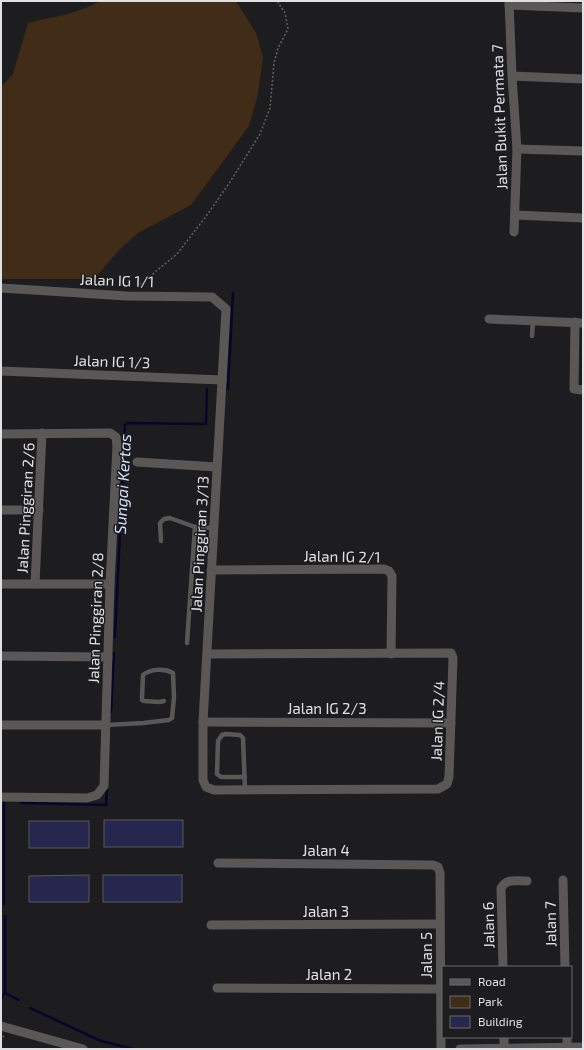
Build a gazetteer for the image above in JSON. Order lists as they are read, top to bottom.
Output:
{
  "streets": {
    "street": [
      "Jalan Bukit Permata 7",
      "Jalan IG 1/1",
      "Jalan IG 1/3",
      "Jalan Pinggiran 2/6",
      "Jalan Pinggiran 3/13",
      "Jalan IG 2/1",
      "Jalan Pinggiran 2/8",
      "Jalan IG 2/3",
      "Jalan IG 2/4",
      "Jalan 4",
      "Jalan 3",
      "Jalan 7",
      "Jalan 6",
      "Jalan 5",
      "Jalan 2"
    ]
  },
  "crossings": [
    ["Jalan IG 1/1", "Jalan Pinggiran 3/13"],
    ["Jalan IG 1/3", "Jalan Pinggiran 3/13"],
    ["Jalan Pinggiran 2/6", "Jalan Pinggiran 2/8"],
    ["Jalan Pinggiran 3/13", "Jalan IG 2/1"],
    ["Jalan Pinggiran 3/13", "Jalan IG 2/3"],
    ["Jalan Pinggiran 3/13", "Jalan IG 2/4"],
    ["Jalan IG 2/1", "Jalan IG 2/4"],
    ["Jalan IG 2/3", "Jalan IG 2/4"],
    ["Jalan 4", "Jalan 5"],
    ["Jalan 3", "Jalan 5"],
    ["Jalan 5", "Jalan 2"]
  ],
  "water": ["Sungai Kertas"],
  "legend": ["Road", "Park", "Building"]
}
